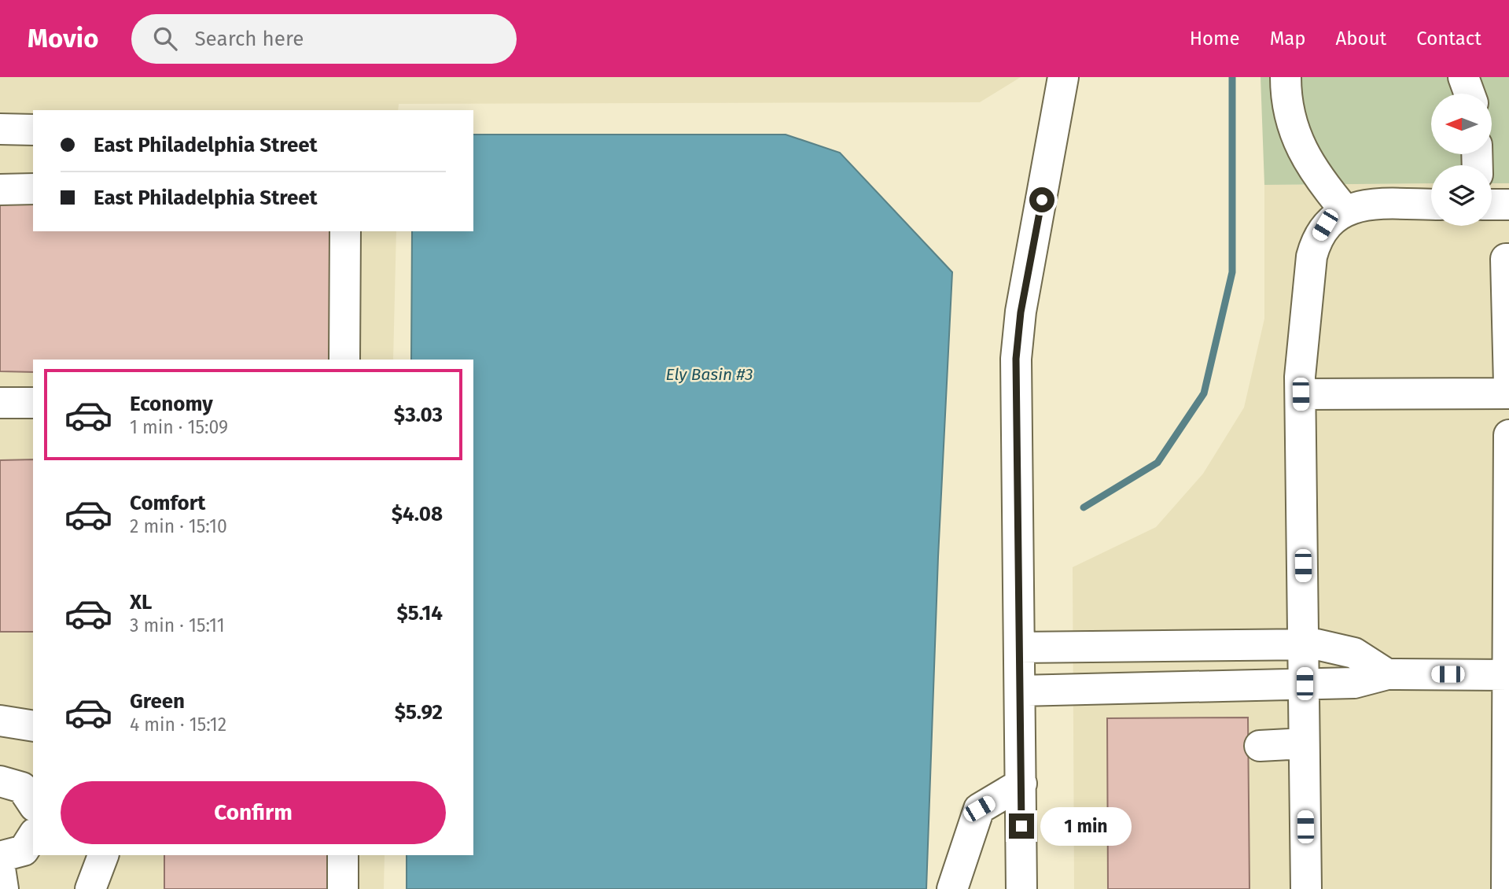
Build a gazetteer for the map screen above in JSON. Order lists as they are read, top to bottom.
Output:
{
  "water": ["Ely Basin #3"],
  "north": "left",
  "page": {
    "header": "Movio",
    "search": "Search here",
    "nav": [
      "Home",
      "Map",
      "About",
      "Contact"
    ],
    "banner": ["East Philadelphia Street", "East Philadelphia Street"],
    "list": [
      {
        "name": "Economy",
        "note": "1 min · 15:09",
        "value": "$3.03"
      },
      {
        "name": "Comfort",
        "note": "2 min · 15:10",
        "value": "$4.08"
      },
      {
        "name": "XL",
        "note": "3 min · 15:11",
        "value": "$5.14"
      },
      {
        "name": "Green",
        "note": "4 min · 15:12",
        "value": "$5.92"
      }
    ],
    "buttons": "Confirm",
    "bubble": "1 min"
  }
}
